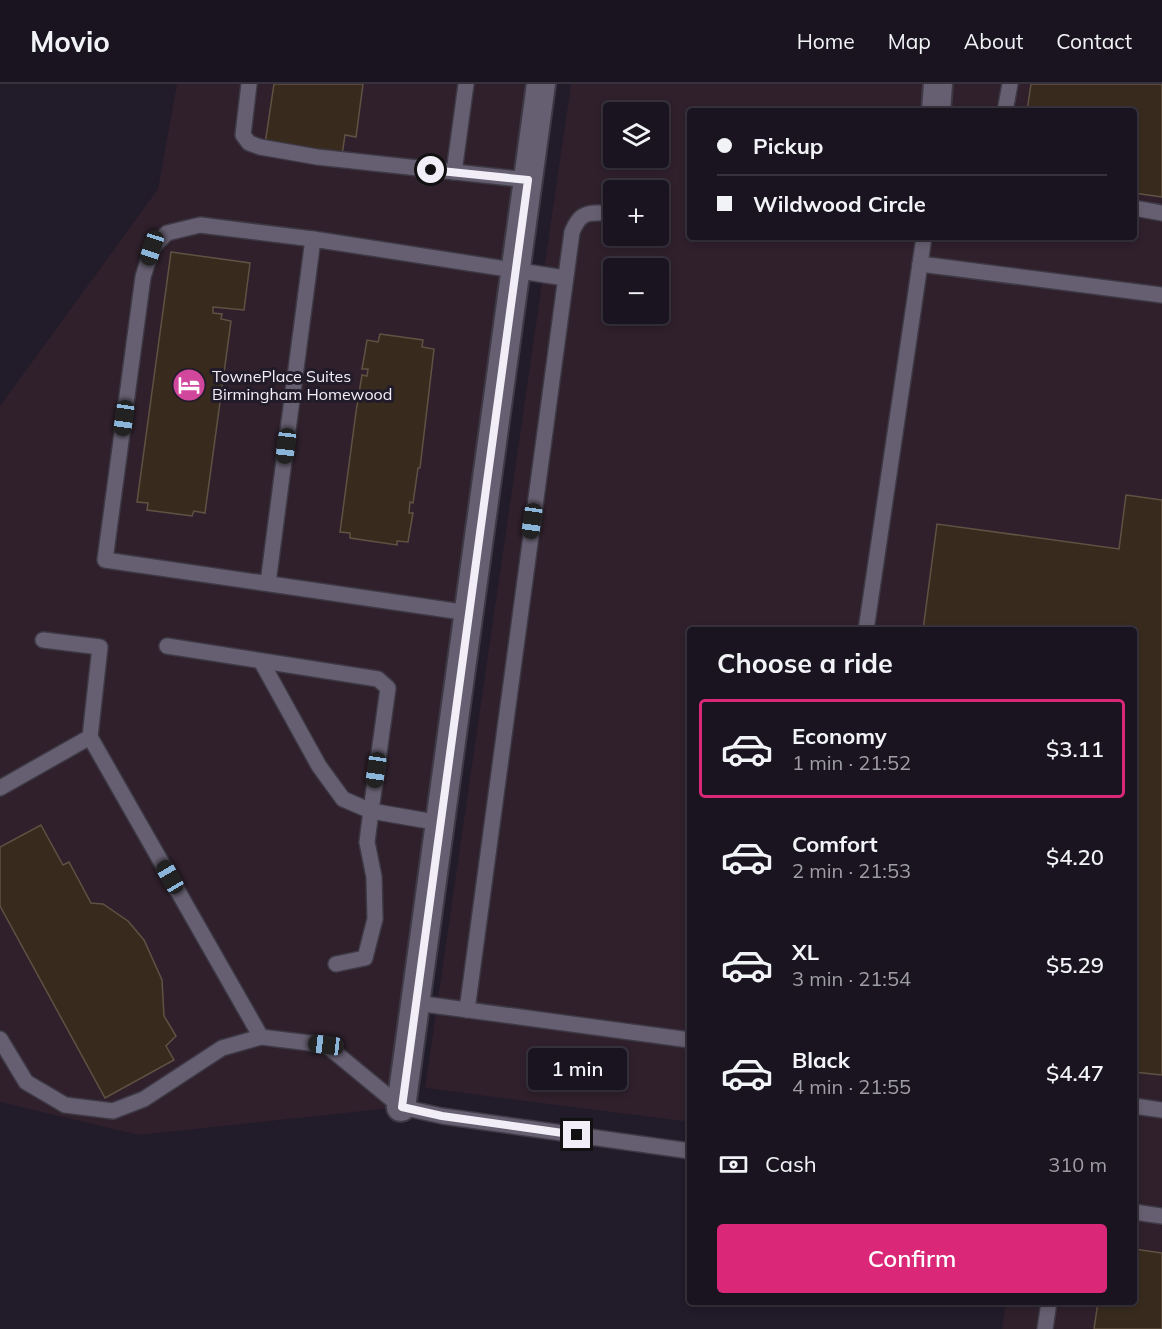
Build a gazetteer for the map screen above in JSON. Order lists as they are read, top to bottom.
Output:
{
  "places": {
    "hotel": ["TownePlace Suites Birmingham Homewood"]
  },
  "page": {
    "header": "Movio",
    "nav": [
      "Home",
      "Map",
      "About",
      "Contact"
    ],
    "map_buttons": ["+", "−"],
    "banner": ["Pickup", "Wildwood Circle"],
    "heading": "Choose a ride",
    "list": [
      {
        "name": "Economy",
        "note": "1 min · 21:52",
        "value": "$3.11"
      },
      {
        "name": "Comfort",
        "note": "2 min · 21:53",
        "value": "$4.20"
      },
      {
        "name": "XL",
        "note": "3 min · 21:54",
        "value": "$5.29"
      },
      {
        "name": "Black",
        "note": "4 min · 21:55",
        "value": "$4.47"
      }
    ],
    "bubble": "1 min",
    "pay": ["Cash", "310 m"],
    "buttons": "Confirm"
  }
}
